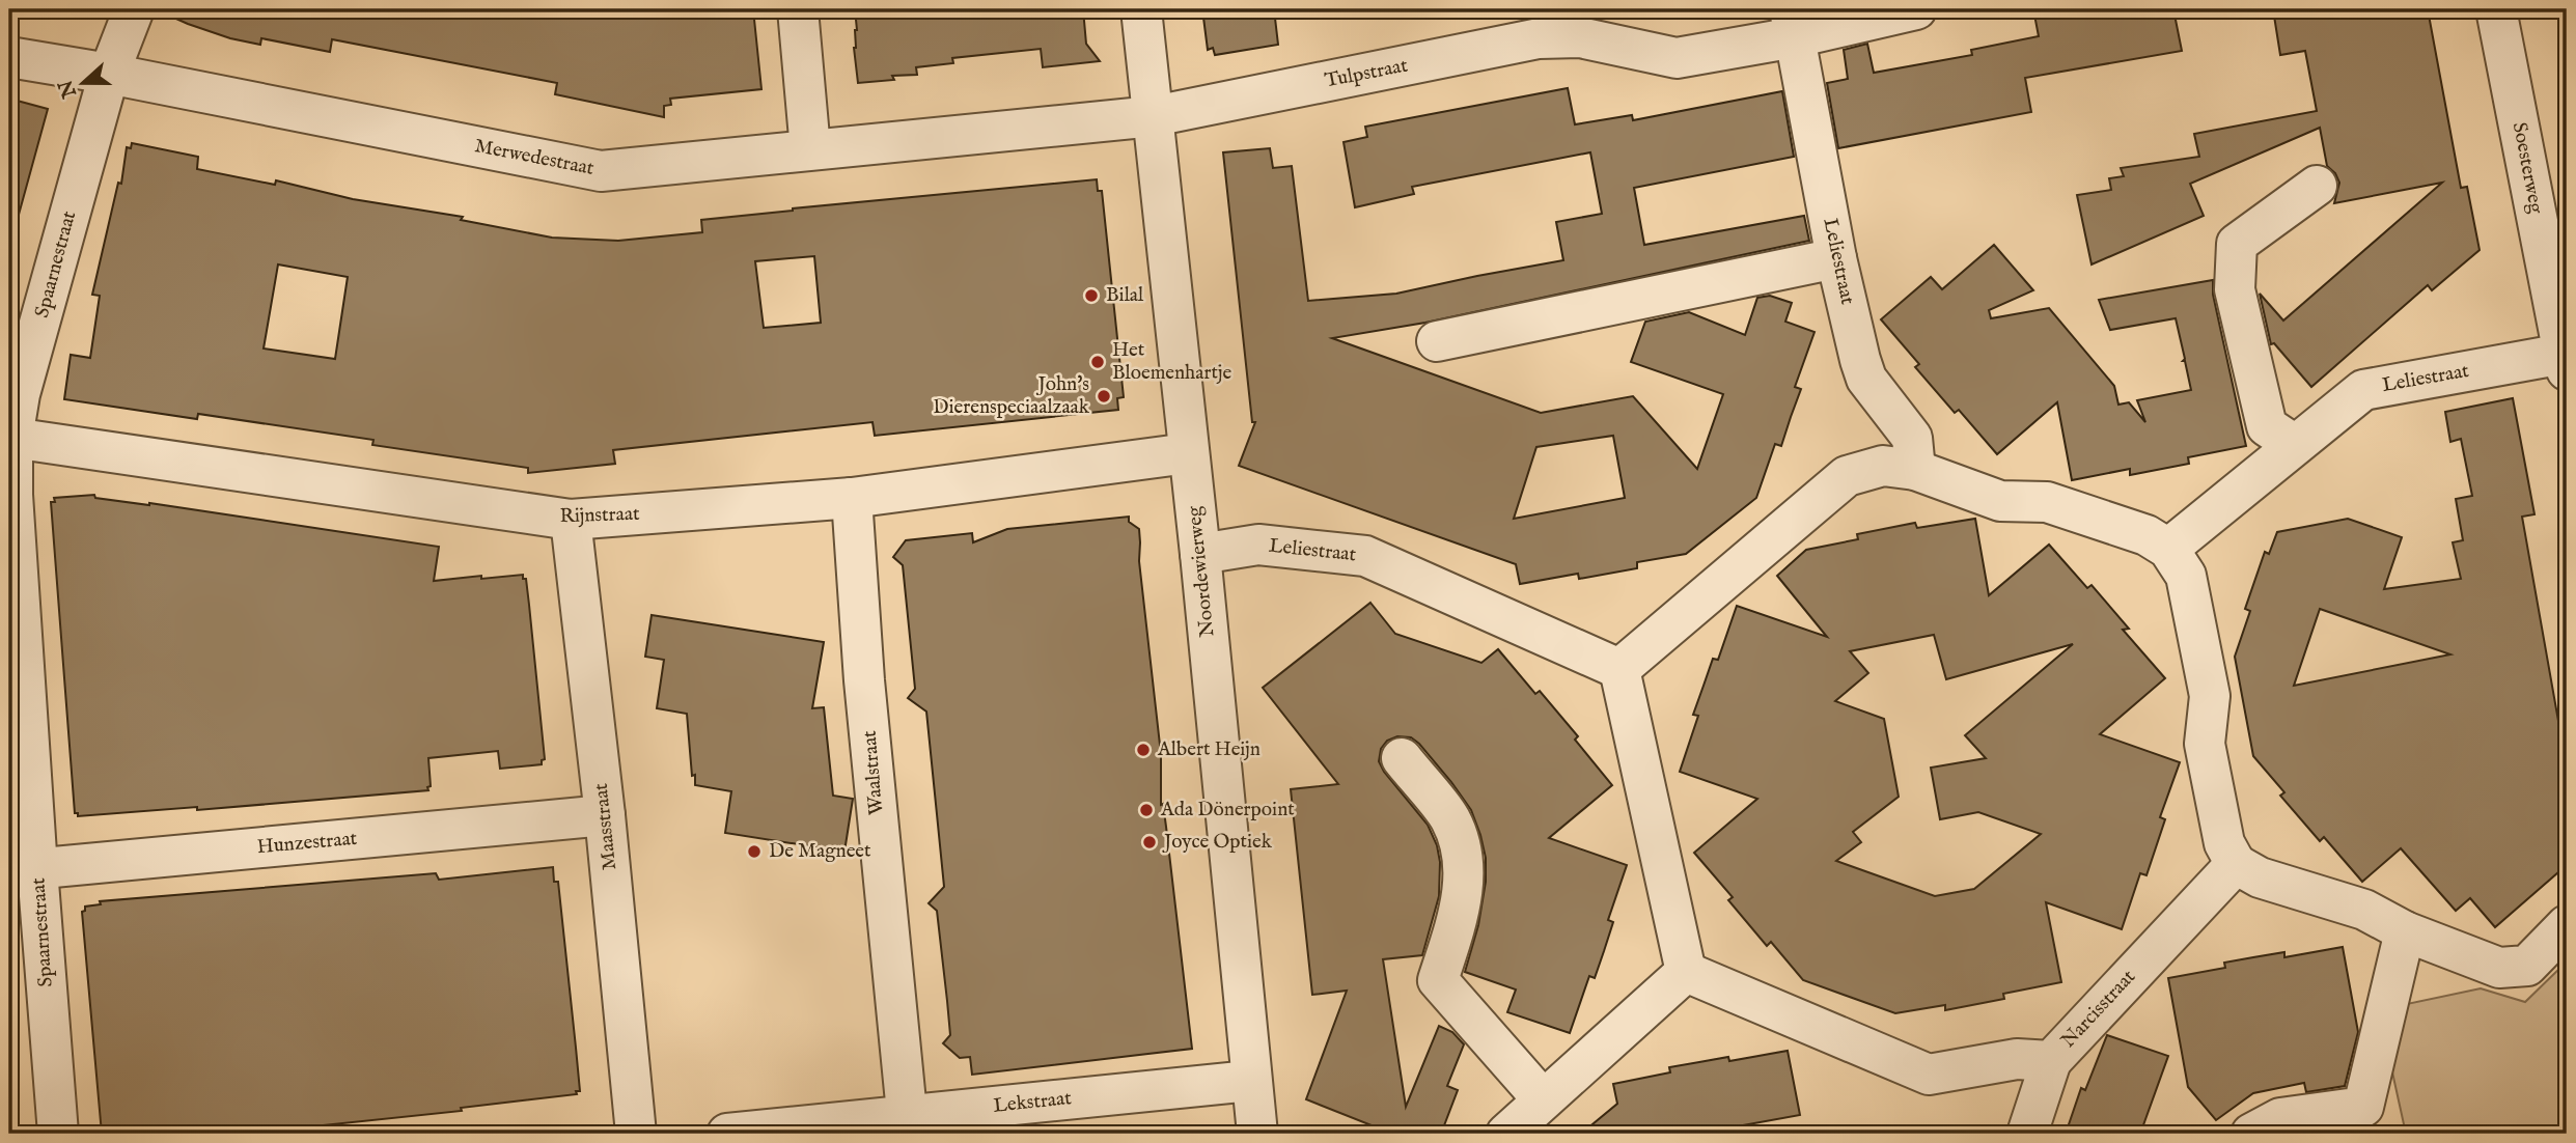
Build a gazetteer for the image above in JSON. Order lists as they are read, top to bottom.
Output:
{
  "streets": {
    "street": [
      "Tulpstraat",
      "Merwedestraat",
      "Soesterweg",
      "Leliestraat",
      "Spaarnestraat",
      "Rijnstraat",
      "Noordewierweg",
      "Waalstraat",
      "Maasstraat",
      "Hunzestraat",
      "Narcisstraat",
      "Lekstraat"
    ]
  },
  "crossings": [
    ["Tulpstraat", "Merwedestraat"],
    ["Tulpstraat", "Leliestraat"],
    ["Tulpstraat", "Noordewierweg"],
    ["Merwedestraat", "Spaarnestraat"],
    ["Merwedestraat", "Noordewierweg"],
    ["Soesterweg", "Leliestraat"],
    ["Leliestraat", "Noordewierweg"],
    ["Spaarnestraat", "Rijnstraat"],
    ["Spaarnestraat", "Hunzestraat"],
    ["Rijnstraat", "Noordewierweg"],
    ["Rijnstraat", "Waalstraat"],
    ["Rijnstraat", "Maasstraat"],
    ["Noordewierweg", "Lekstraat"],
    ["Waalstraat", "Lekstraat"],
    ["Maasstraat", "Hunzestraat"]
  ],
  "places": [
    "Bilal",
    "Het Bloemenhartje",
    "John's Dierenspeciaalzaak",
    "Albert Heijn",
    "Ada Dönerpoint",
    "Joyce Optiek",
    "De Magneet"
  ],
  "north": "left"
}
